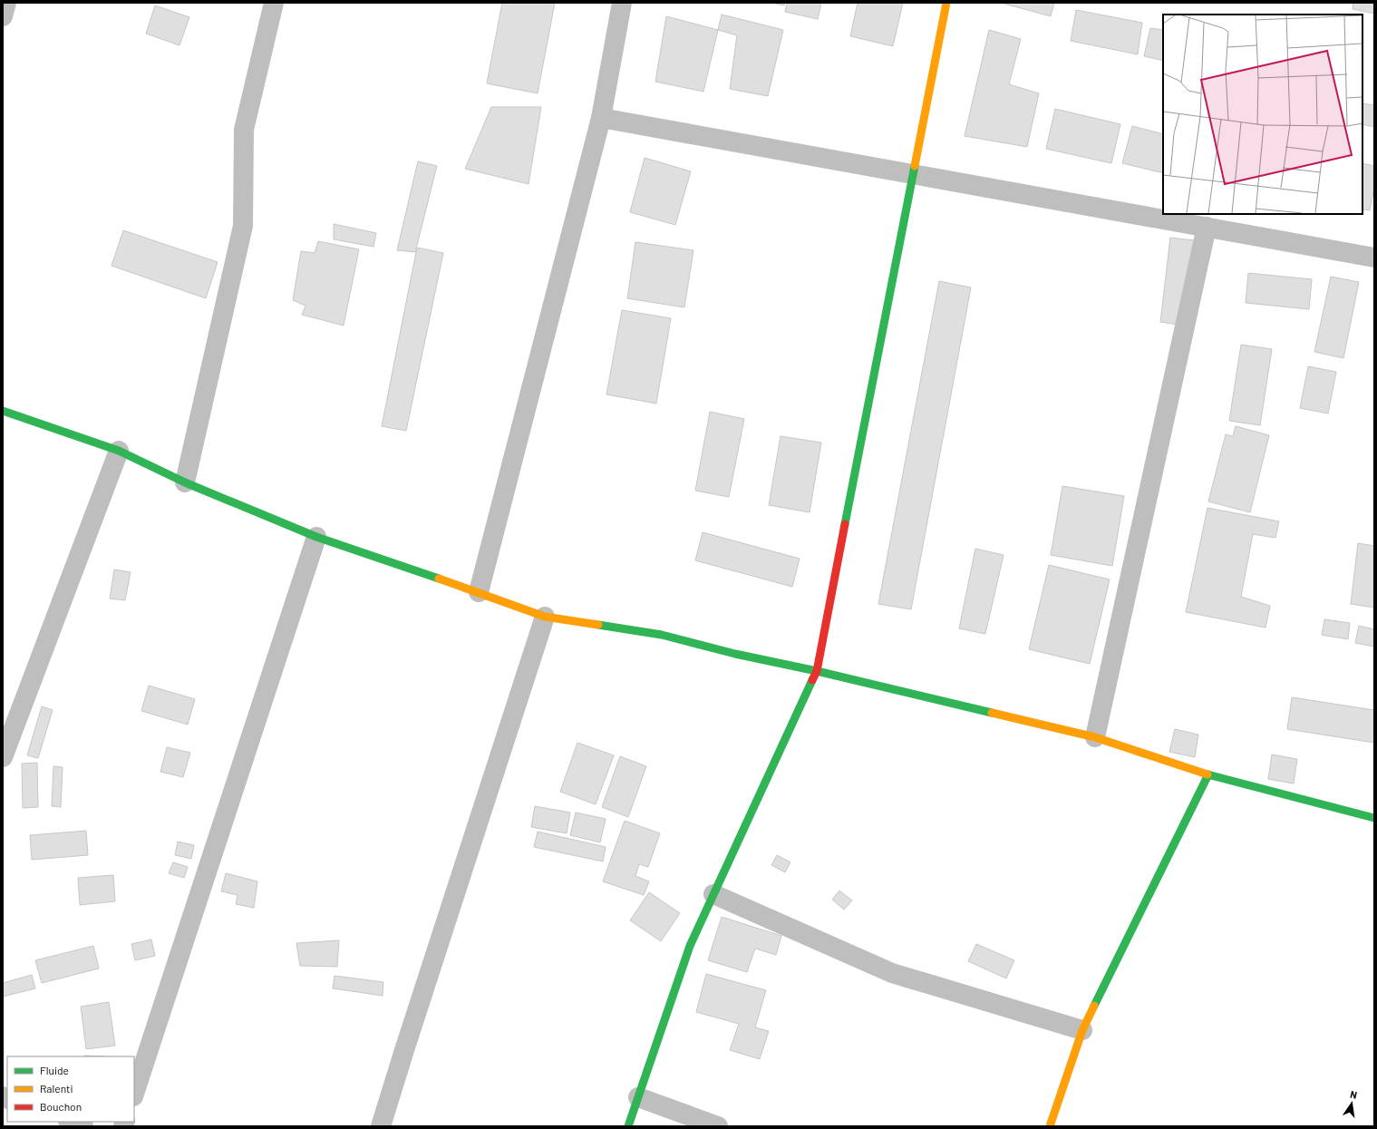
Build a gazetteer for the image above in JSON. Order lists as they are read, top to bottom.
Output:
{
  "legend": ["Fluide", "Ralenti", "Bouchon"],
  "north": "top"
}
